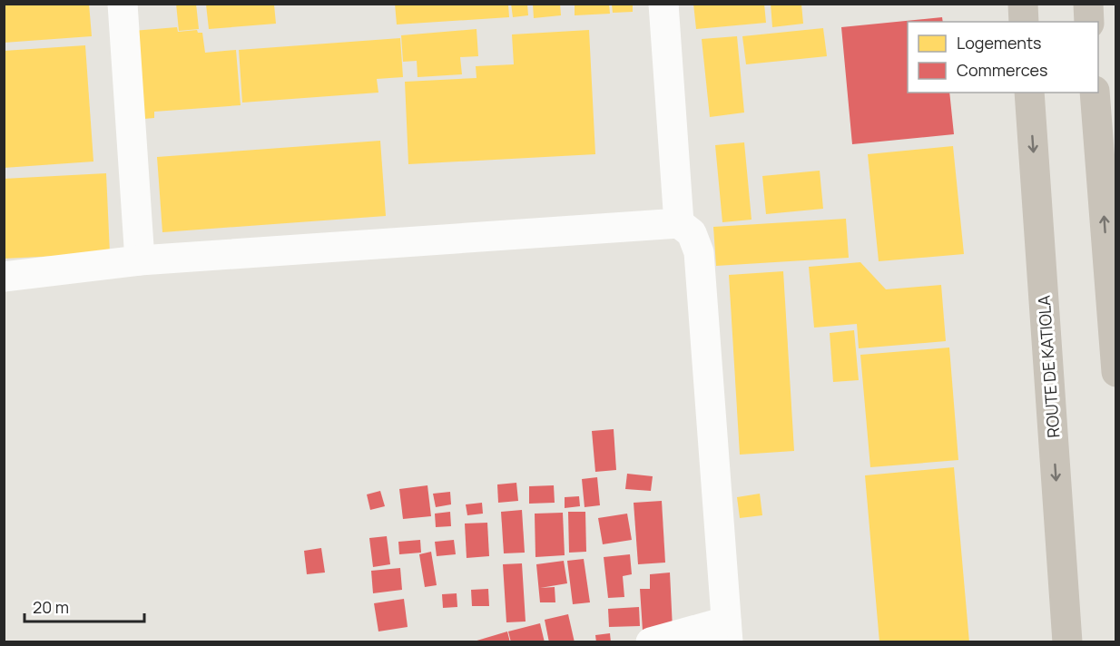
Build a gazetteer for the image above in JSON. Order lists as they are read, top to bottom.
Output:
{
  "streets": {
    "highway": ["ROUTE DE KATIOLA"]
  },
  "legend": ["Logements", "Commerces"],
  "scale_bar": "20 m"
}
